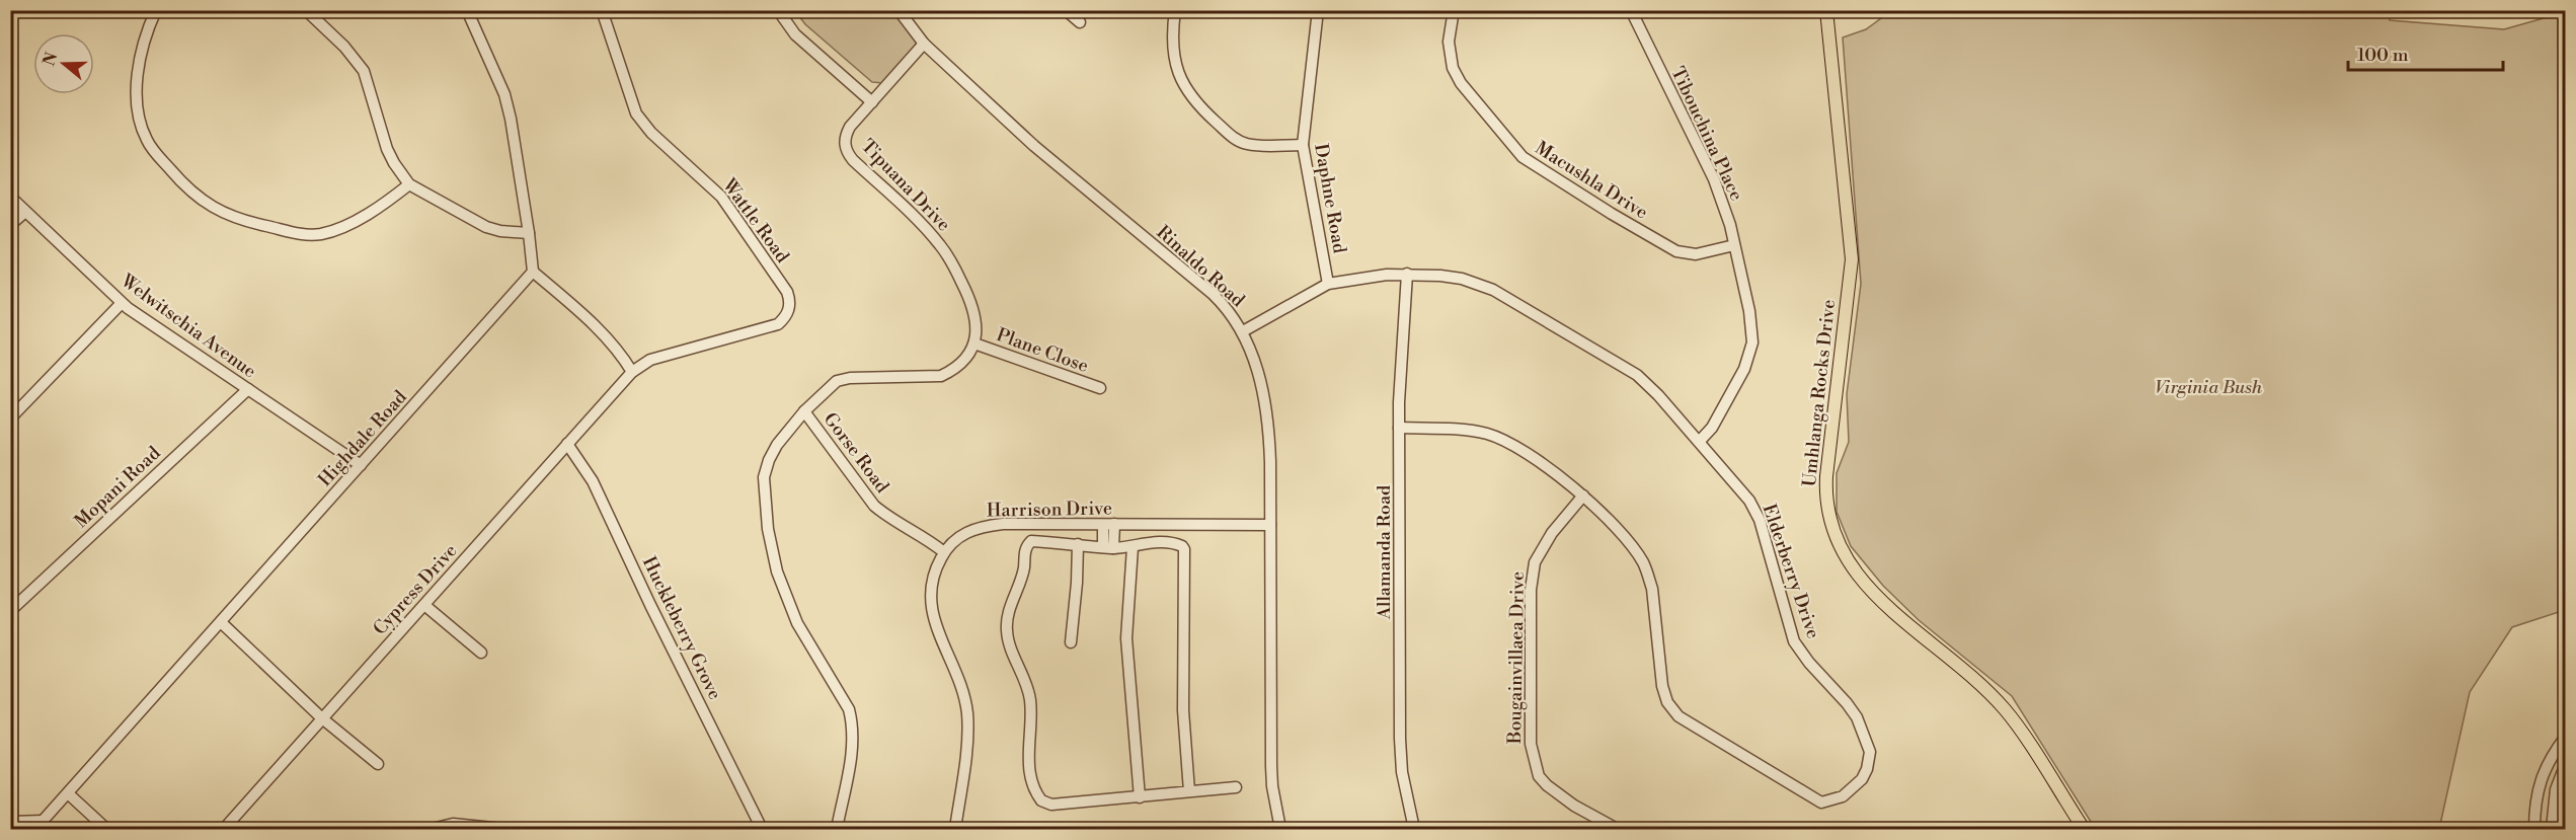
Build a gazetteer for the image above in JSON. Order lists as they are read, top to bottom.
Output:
{
  "streets": {
    "main road": ["Umhlanga Rocks Drive"],
    "street": [
      "Tibouchina Place",
      "Macushla Drive",
      "Tipuana Drive",
      "Daphne Road",
      "Wattle Road",
      "Rinaldo Road",
      "Welwitschia Avenue",
      "Plane Close",
      "Highdale Road",
      "Gorse Road",
      "Mopani Road",
      "Harrison Drive",
      "Allamanda Road",
      "Elderberry Drive",
      "Cypress Drive",
      "Huckleberry Grove",
      "Bougainvillaea Drive"
    ]
  },
  "crossings": [
    ["Tibouchina Place", "Macushla Drive"],
    ["Tibouchina Place", "Elderberry Drive"],
    ["Tipuana Drive", "Rinaldo Road"],
    ["Tipuana Drive", "Plane Close"],
    ["Daphne Road", "Elderberry Drive"],
    ["Wattle Road", "Cypress Drive"],
    ["Rinaldo Road", "Harrison Drive"],
    ["Rinaldo Road", "Elderberry Drive"],
    ["Welwitschia Avenue", "Highdale Road"],
    ["Welwitschia Avenue", "Mopani Road"],
    ["Gorse Road", "Harrison Drive"],
    ["Allamanda Road", "Elderberry Drive"],
    ["Elderberry Drive", "Bougainvillaea Drive"],
    ["Cypress Drive", "Huckleberry Grove"]
  ],
  "parks": ["Virginia Bush"],
  "scale_bar": "100 m",
  "north": "left"
}
